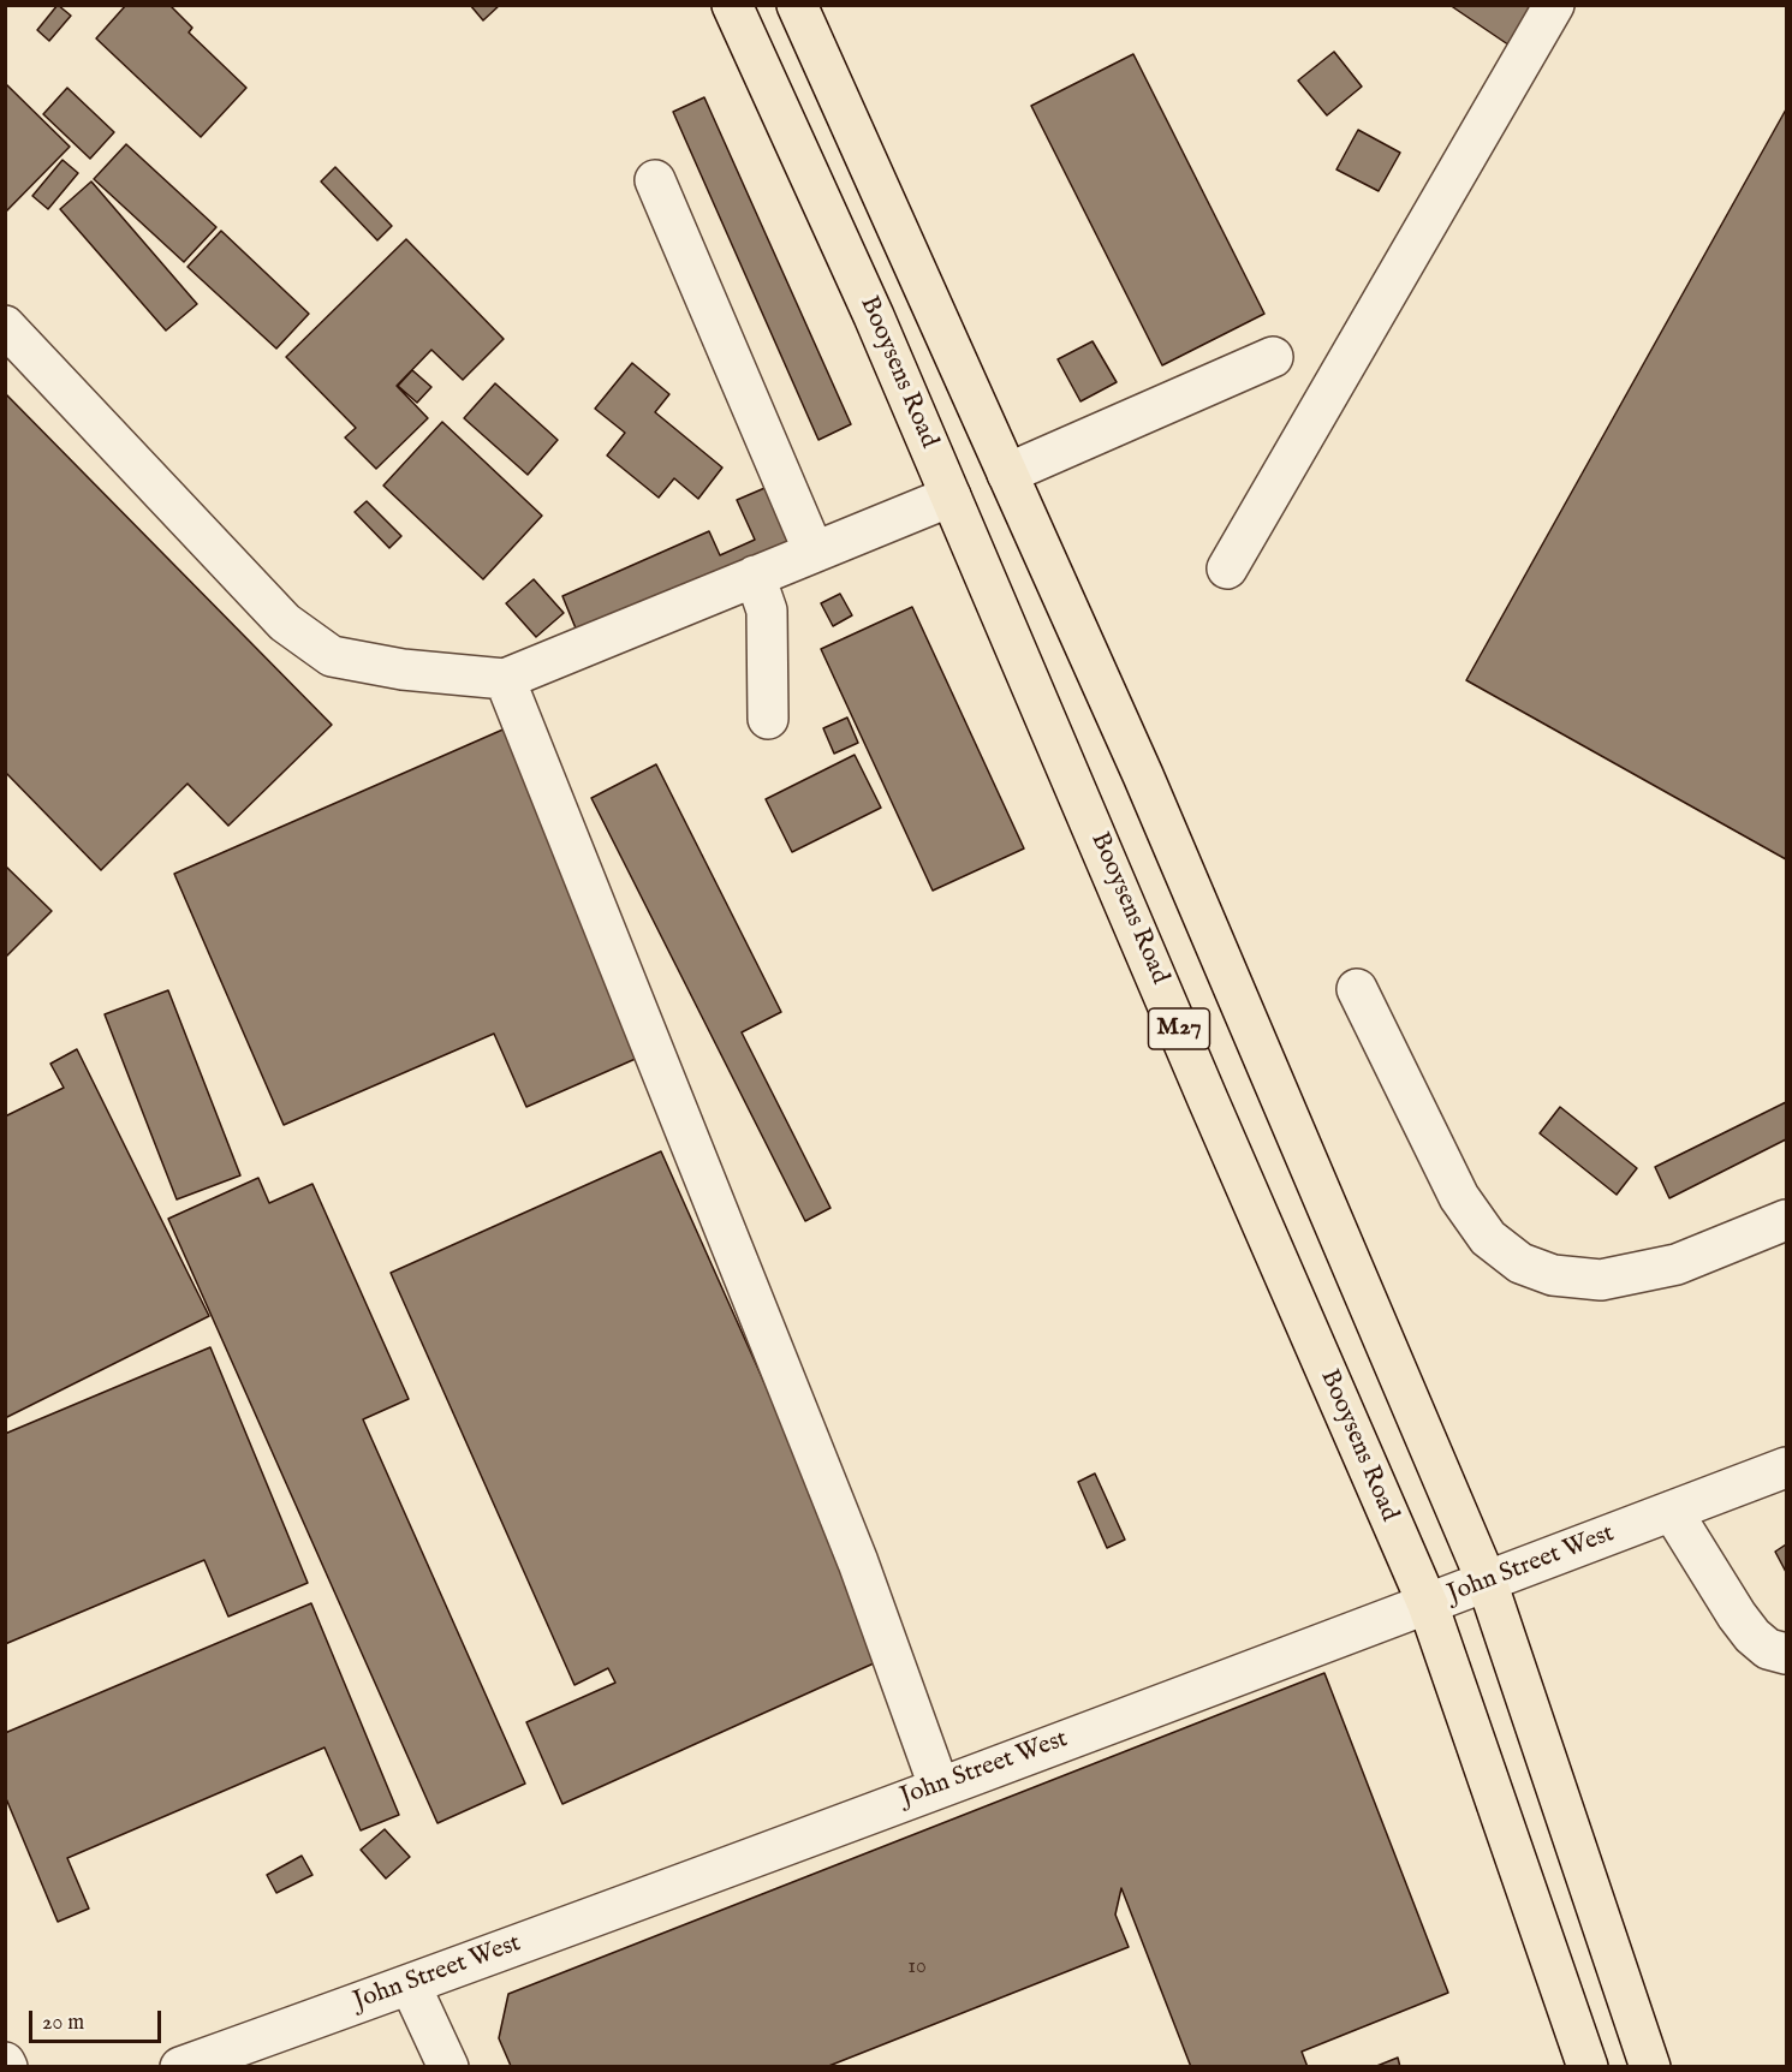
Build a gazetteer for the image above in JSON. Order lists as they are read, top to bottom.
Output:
{
  "streets": {
    "main road": ["Booysens Road", "M27"],
    "street": ["John Street West"]
  },
  "crossings": [
    ["Booysens Road", "John Street West"],
    ["M27", "John Street West"]
  ],
  "house_numbers": ["10"],
  "scale_bar": "20 m"
}
